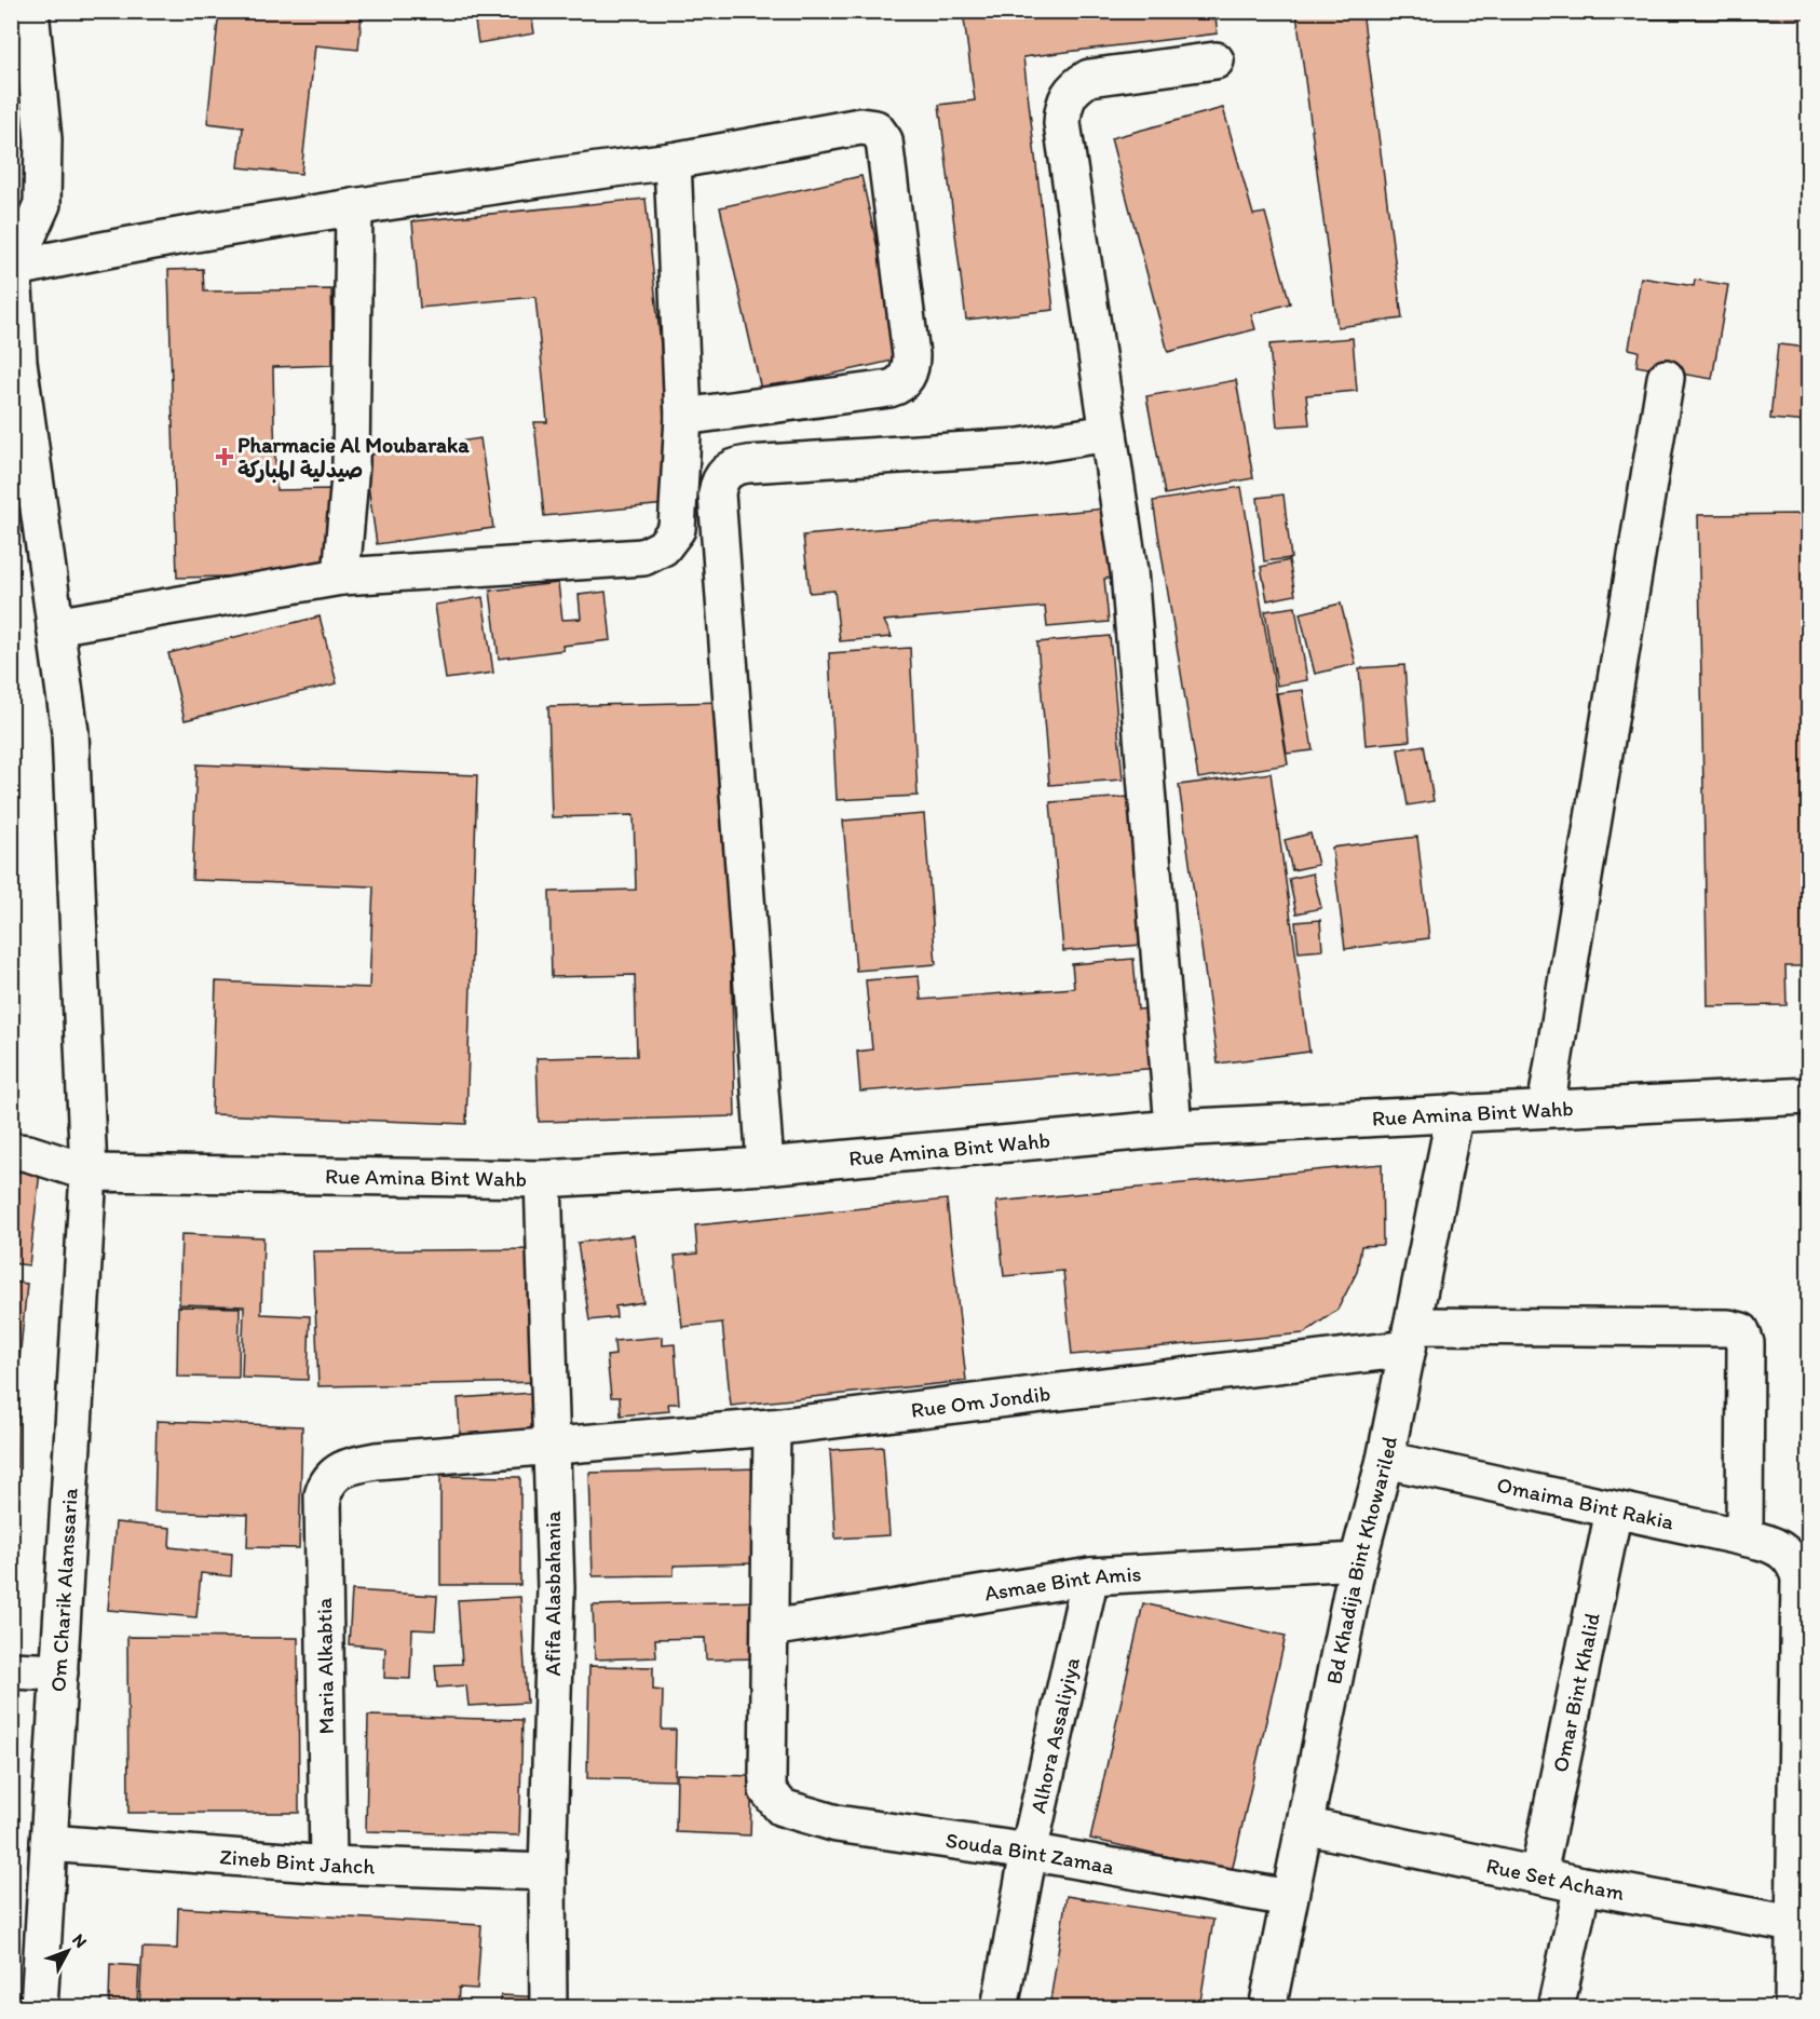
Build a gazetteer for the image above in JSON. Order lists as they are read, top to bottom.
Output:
{
  "streets": {
    "street": [
      "Rue Amina Bint Wahb",
      "Rue Om Jondib",
      "Omaima Bint Rakia",
      "Bd Khadija Bint Khowariled",
      "Asmae Bint Amis",
      "Om Charik Alanssaria",
      "Afifa Alasbahania",
      "Maria Alkabtia",
      "Omar Bint Khalid",
      "Alhora Assaliyiya",
      "Souda Bint Zamaa",
      "Zineb Bint Jahch",
      "Rue Set Acham"
    ]
  },
  "crossings": [
    ["Rue Amina Bint Wahb", "Bd Khadija Bint Khowariled"],
    ["Rue Amina Bint Wahb", "Om Charik Alanssaria"],
    ["Rue Amina Bint Wahb", "Afifa Alasbahania"],
    ["Rue Om Jondib", "Omaima Bint Rakia"],
    ["Rue Om Jondib", "Bd Khadija Bint Khowariled"],
    ["Rue Om Jondib", "Afifa Alasbahania"],
    ["Rue Om Jondib", "Maria Alkabtia"],
    ["Omaima Bint Rakia", "Bd Khadija Bint Khowariled"],
    ["Omaima Bint Rakia", "Omar Bint Khalid"],
    ["Omaima Bint Rakia", "Rue Set Acham"],
    ["Bd Khadija Bint Khowariled", "Asmae Bint Amis"],
    ["Bd Khadija Bint Khowariled", "Souda Bint Zamaa"],
    ["Bd Khadija Bint Khowariled", "Rue Set Acham"],
    ["Asmae Bint Amis", "Alhora Assaliyiya"],
    ["Asmae Bint Amis", "Souda Bint Zamaa"],
    ["Om Charik Alanssaria", "Zineb Bint Jahch"],
    ["Afifa Alasbahania", "Zineb Bint Jahch"],
    ["Maria Alkabtia", "Zineb Bint Jahch"],
    ["Omar Bint Khalid", "Rue Set Acham"],
    ["Alhora Assaliyiya", "Souda Bint Zamaa"]
  ],
  "places": {
    "health": ["Pharmacie Al Moubaraka صيدلية المباركة"]
  },
  "north": "top right"
}
